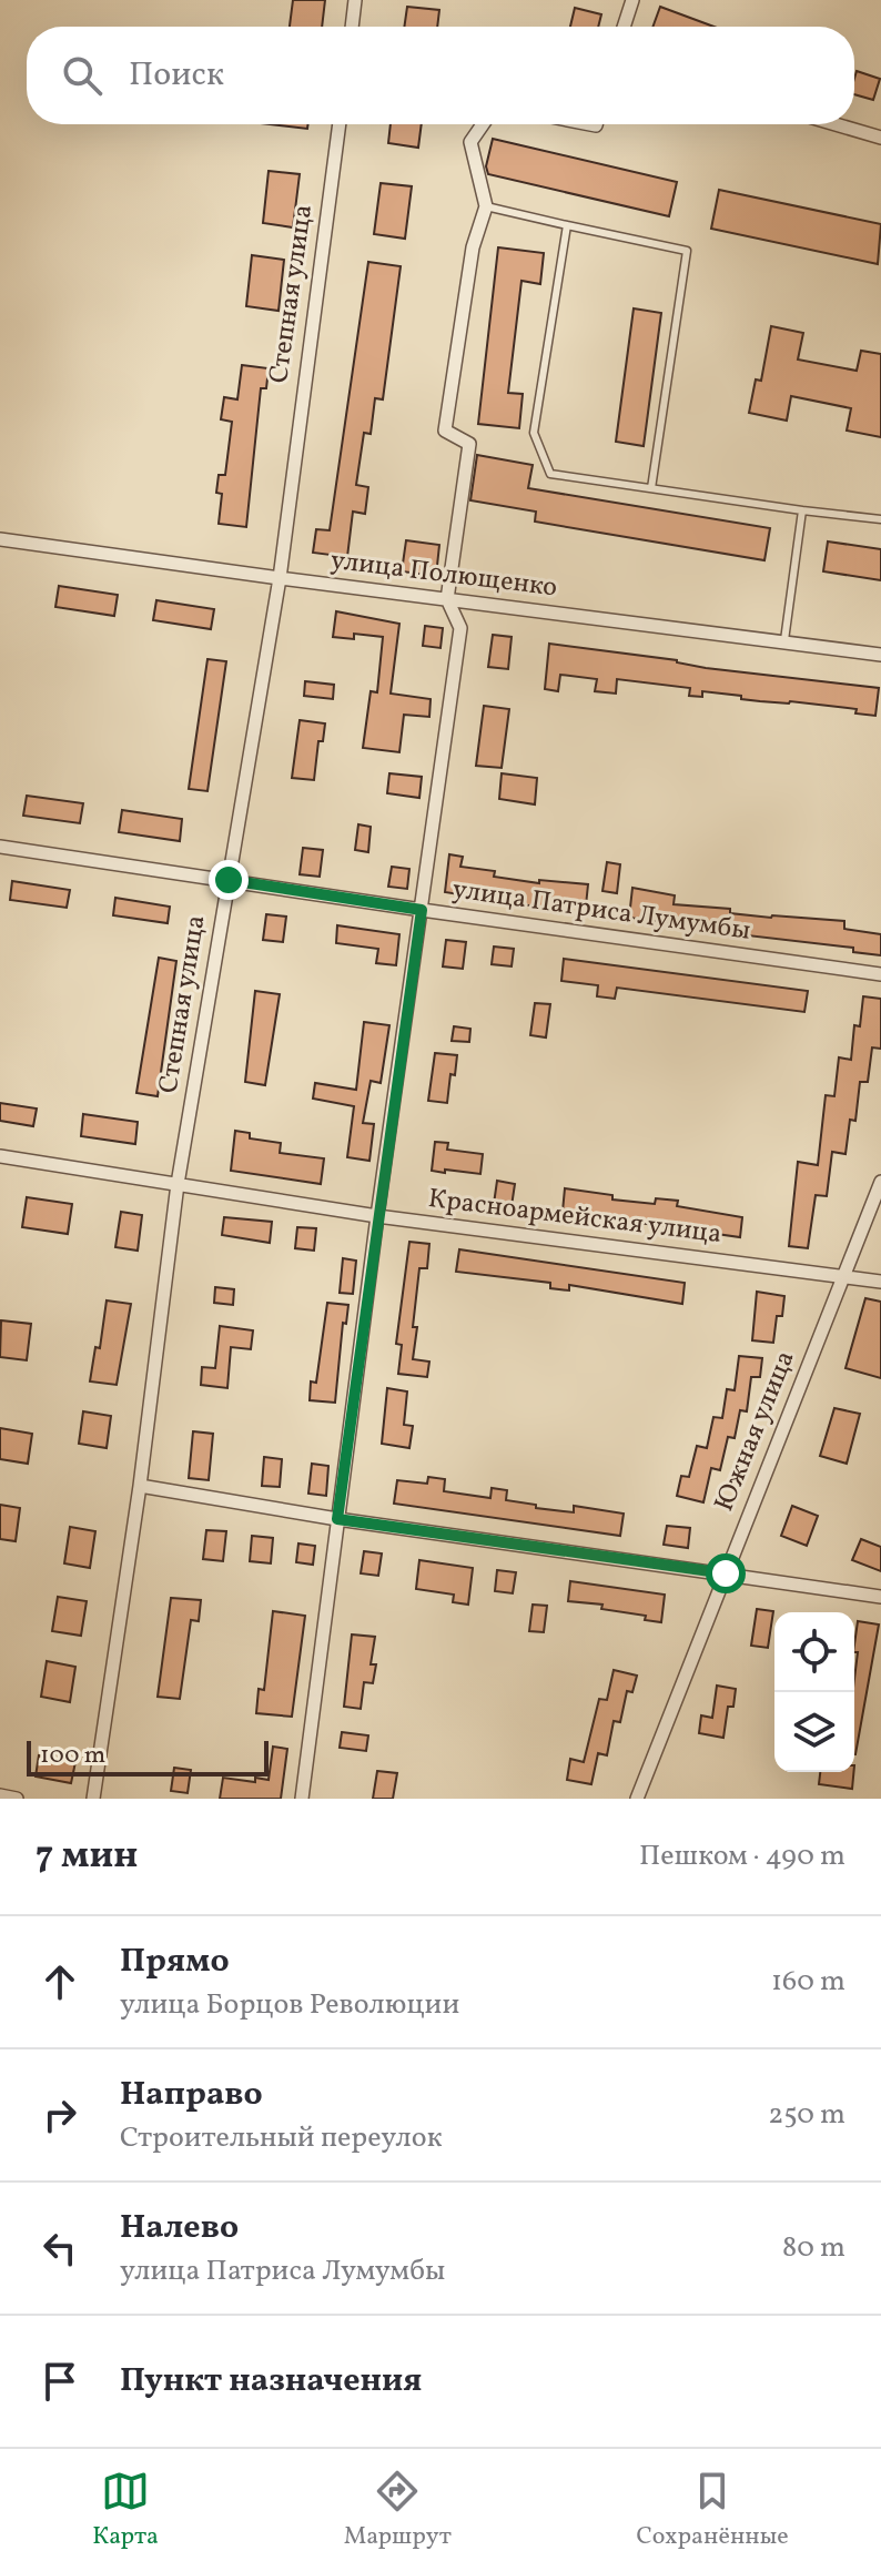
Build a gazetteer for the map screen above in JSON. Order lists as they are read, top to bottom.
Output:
{
  "streets": {
    "street": [
      "Степная улица",
      "улица Полющенко",
      "улица Патриса Лумумбы",
      "Красноармейская улица",
      "Южная улица"
    ]
  },
  "crossings": [
    ["Степная улица", "улица Полющенко"],
    ["Степная улица", "улица Патриса Лумумбы"],
    ["Степная улица", "Красноармейская улица"],
    ["Красноармейская улица", "Южная улица"]
  ],
  "scale_bar": "100 m",
  "page": {
    "search": "Поиск",
    "scale": "100 m",
    "heading": ["7 мин", "Пешком · 490 m"],
    "list": [
      ["Прямо", "улица Борцов Революции", "160 m"],
      ["Направо", "Строительный переулок", "250 m"],
      ["Налево", "улица Патриса Лумумбы", "80 m"],
      "Пункт назначения"
    ],
    "nav": ["Карта", "Маршрут", "Сохранённые"]
  }
}
